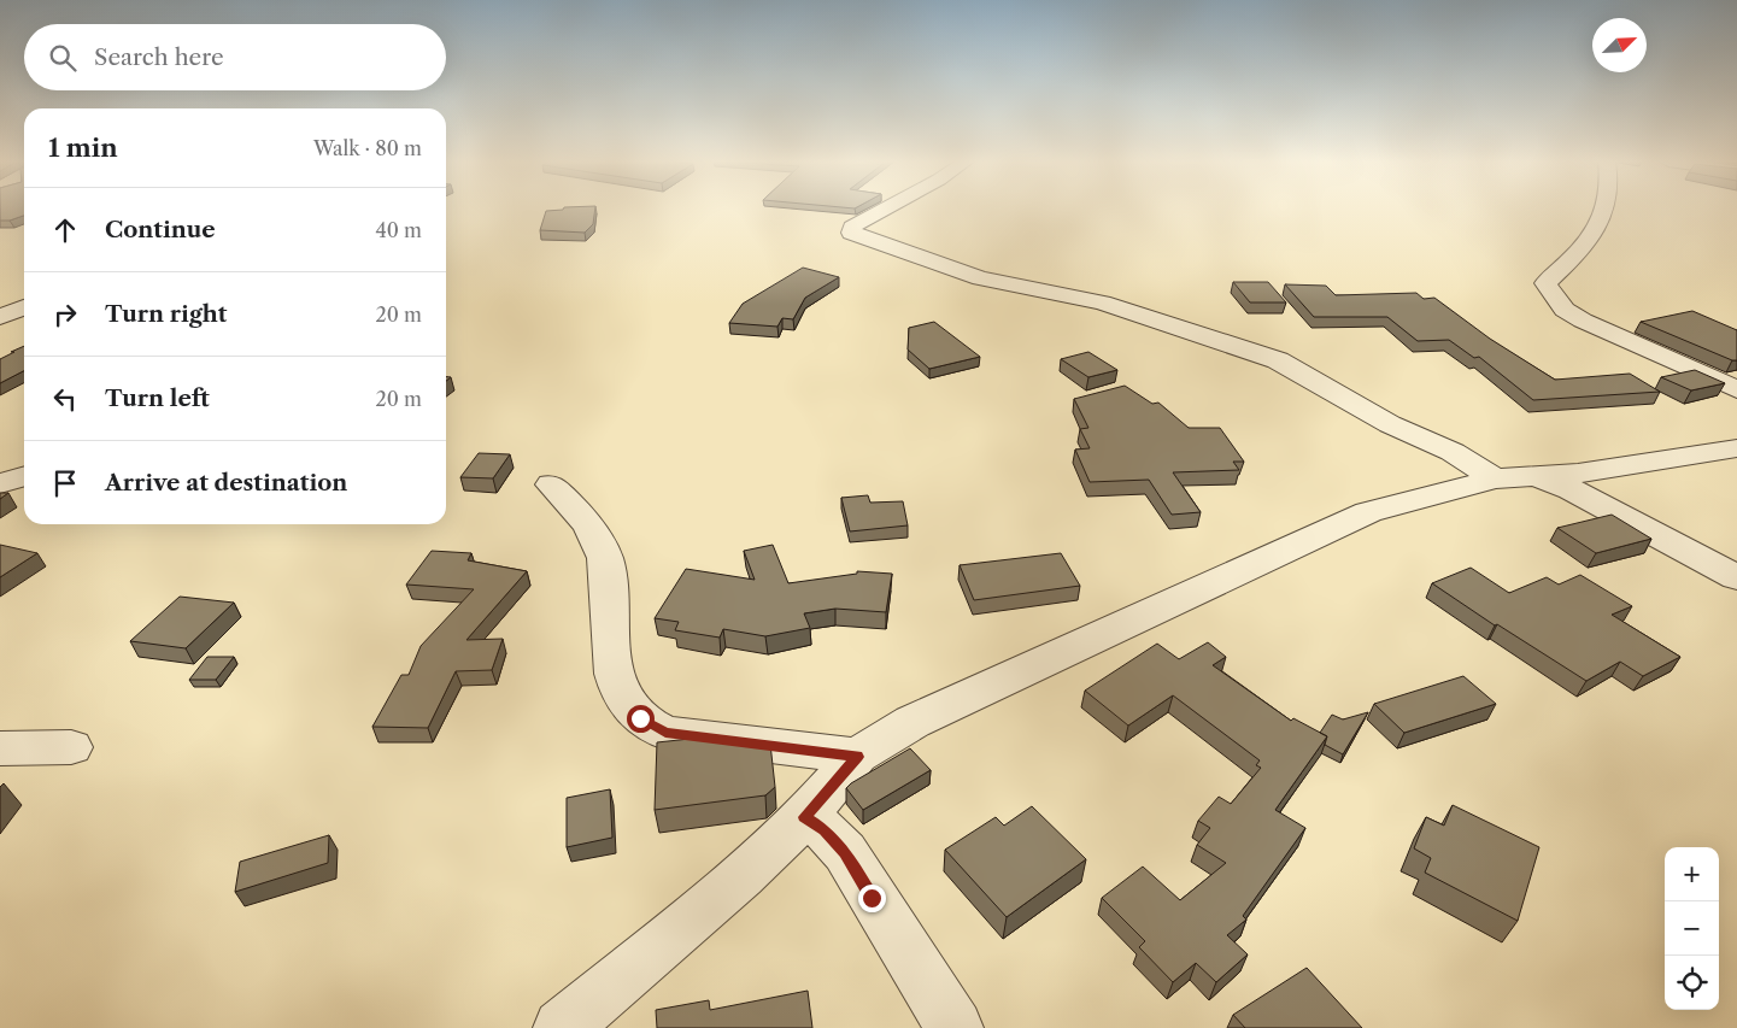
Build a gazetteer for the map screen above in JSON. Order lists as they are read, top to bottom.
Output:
{
  "north": "top right",
  "page": {
    "search": "Search here",
    "heading": ["1 min", "Walk · 80 m"],
    "list": [
      ["Continue", "40 m"],
      ["Turn right", "20 m"],
      ["Turn left", "20 m"],
      "Arrive at destination"
    ],
    "map_buttons": ["+", "−"]
  }
}
